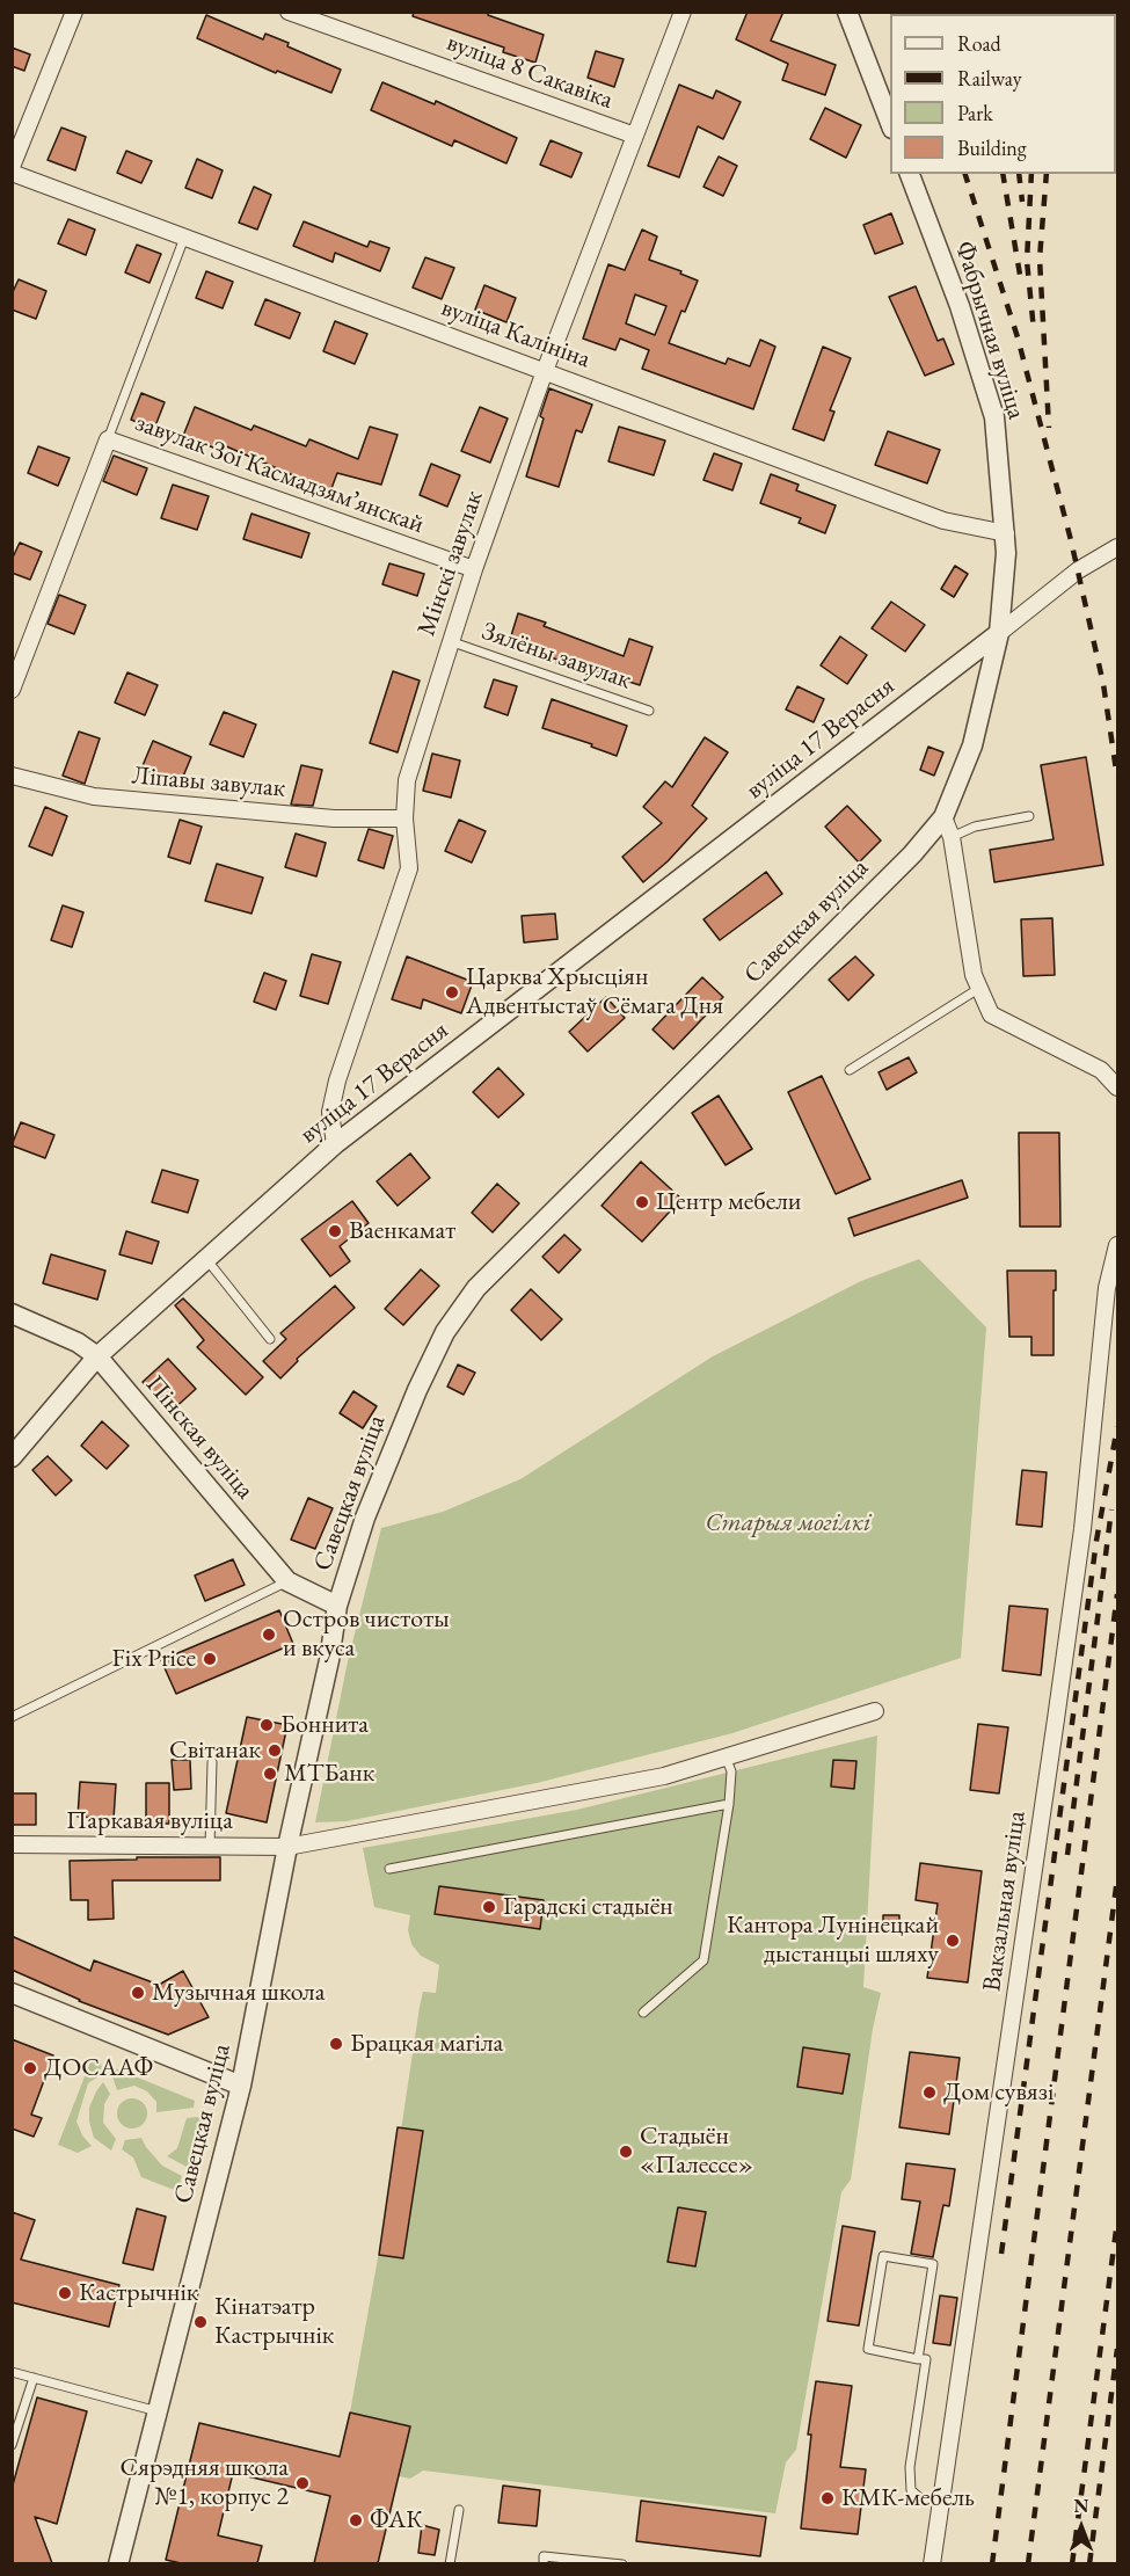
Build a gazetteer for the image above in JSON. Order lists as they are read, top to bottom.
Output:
{
  "streets": {
    "street": [
      "вуліца 8 Сакавіка",
      "Фабрычная вуліца",
      "вуліца Калініна",
      "завулак Зоі Касмадзямʼянскай",
      "Мінскі завулак",
      "вуліца 17 Верасня",
      "Ліпавы завулак",
      "Савецкая вуліца",
      "Пінская вуліца",
      "Паркавая вуліца",
      "Вакзальная вуліца"
    ],
    "lane": ["Зялёны завулак"]
  },
  "crossings": [
    ["вуліца 8 Сакавіка", "Мінскі завулак"],
    ["Фабрычная вуліца", "вуліца Калініна"],
    ["Фабрычная вуліца", "вуліца 17 Верасня"],
    ["Фабрычная вуліца", "Савецкая вуліца"],
    ["вуліца Калініна", "Мінскі завулак"],
    ["завулак Зоі Касмадзямʼянскай", "Мінскі завулак"],
    ["Мінскі завулак", "Зялёны завулак"],
    ["Мінскі завулак", "вуліца 17 Верасня"],
    ["Мінскі завулак", "Ліпавы завулак"],
    ["вуліца 17 Верасня", "Савецкая вуліца"],
    ["вуліца 17 Верасня", "Пінская вуліца"],
    ["Савецкая вуліца", "Пінская вуліца"],
    ["Савецкая вуліца", "Паркавая вуліца"]
  ],
  "parks": ["Старыя могілкі"],
  "places": [
    "Царква Хрысціян Адвентыстаў Сёмага Дня",
    "Центр мебели",
    "Ваенкамат",
    "Остров чистоты и вкуса",
    "Fix Price",
    "Боннита",
    "Світанак",
    "МТБанк",
    "Гарадскі стадыён",
    "Кантора Лунінецкай дыстанцыі шляху",
    "Музычная школа",
    "Брацкая магіла",
    "ДОСААФ",
    "Дом сувязі",
    "Стадыён «Палессе»",
    "Кастрычнік",
    "Кінатэатр Кастрычнік",
    "Сярэдняя школа №1, корпус 2",
    "КМК-мебель",
    "ФАК"
  ],
  "legend": [
    "Road",
    "Railway",
    "Park",
    "Building"
  ],
  "north": "top"
}
